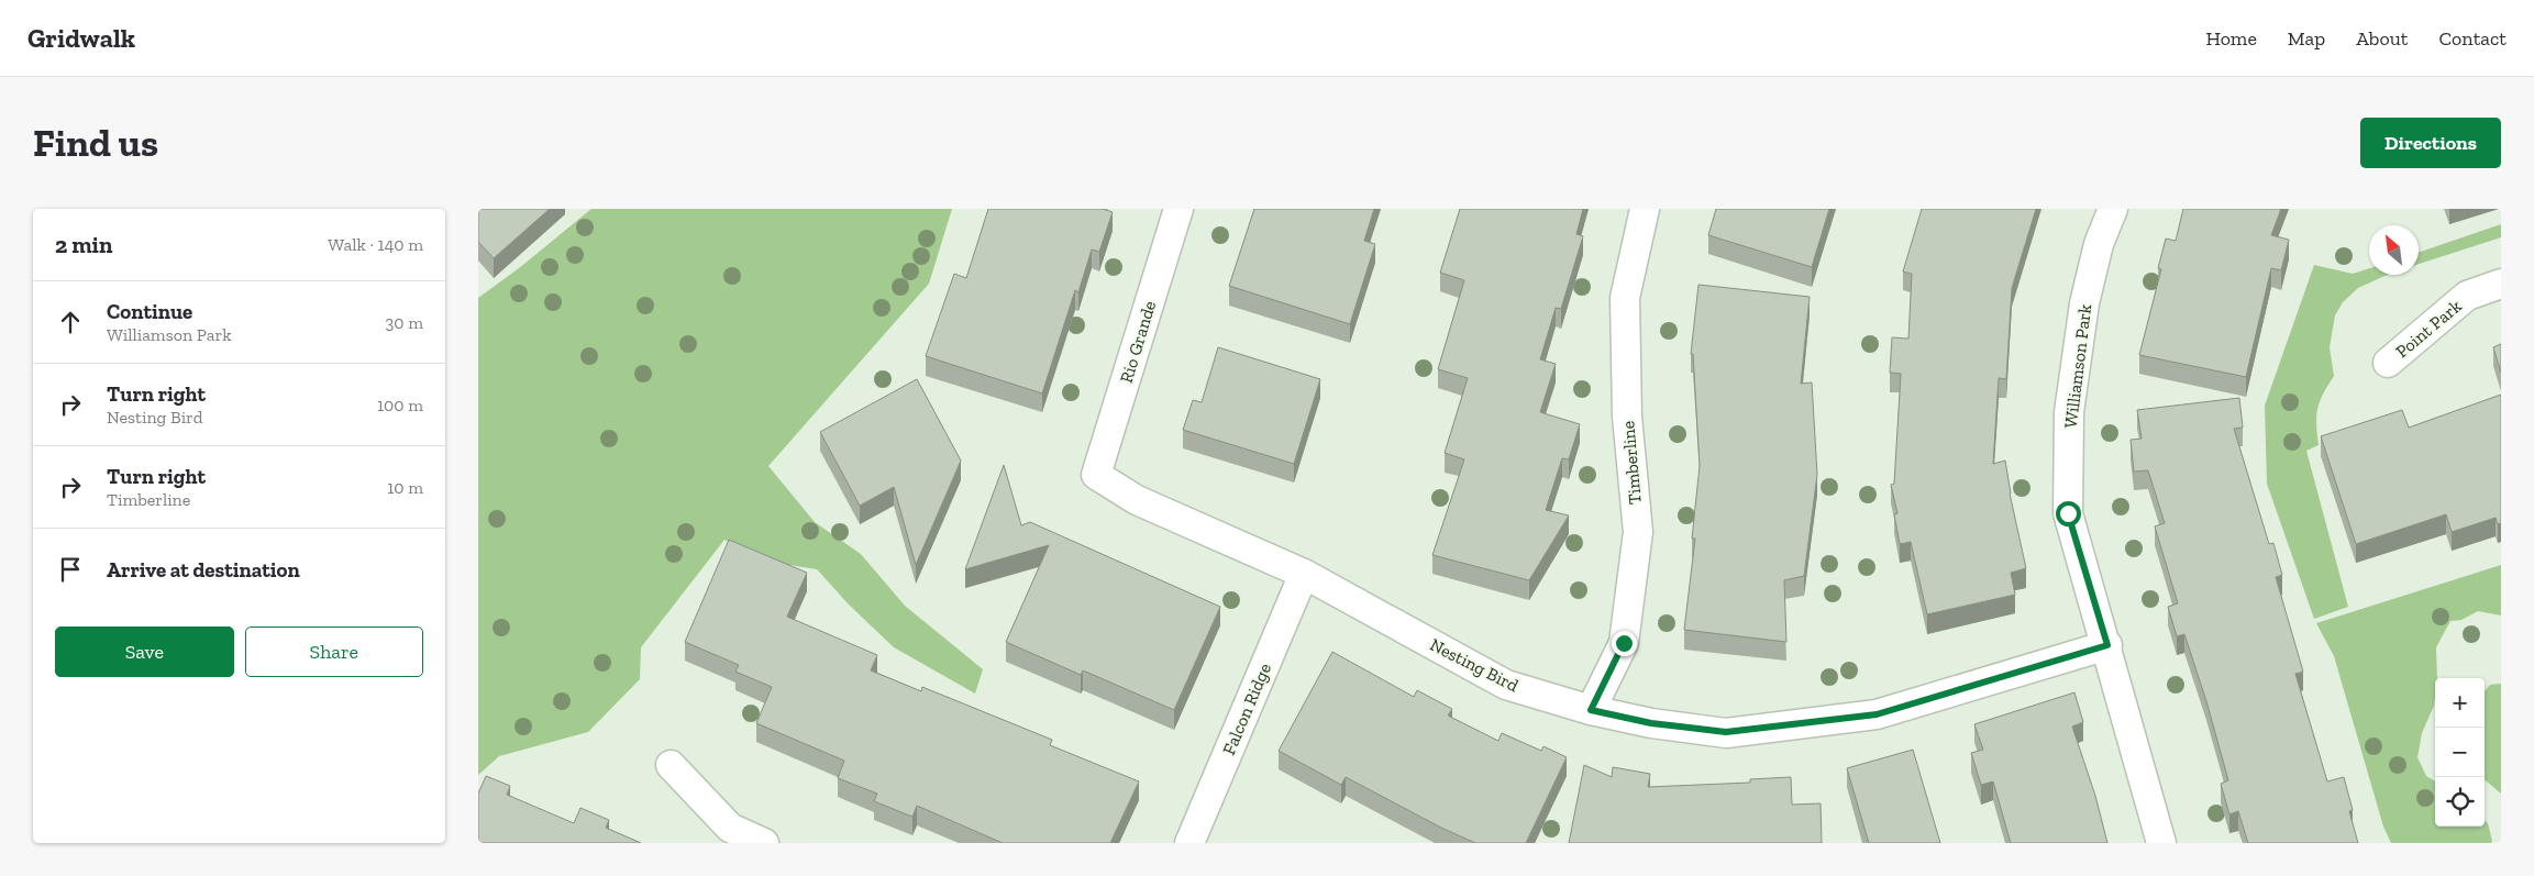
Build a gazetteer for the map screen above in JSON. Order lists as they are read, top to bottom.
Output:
{
  "streets": {
    "street": [
      "Point Park",
      "Rio Grande",
      "Williamson Park",
      "Timberline",
      "Nesting Bird",
      "Falcon Ridge"
    ]
  },
  "crossings": [
    ["Rio Grande", "Nesting Bird"],
    ["Williamson Park", "Nesting Bird"],
    ["Timberline", "Nesting Bird"],
    ["Nesting Bird", "Falcon Ridge"]
  ],
  "north": "top left",
  "page": {
    "header": "Gridwalk",
    "nav": [
      "Home",
      "Map",
      "About",
      "Contact"
    ],
    "buttons": [
      "Directions",
      ["Save", "Share"]
    ],
    "title": "Find us",
    "heading": ["2 min", "Walk · 140 m"],
    "list": [
      ["Continue", "Williamson Park", "30 m"],
      ["Turn right", "Nesting Bird", "100 m"],
      ["Turn right", "Timberline", "10 m"],
      "Arrive at destination"
    ],
    "map_buttons": ["+", "−"]
  }
}
